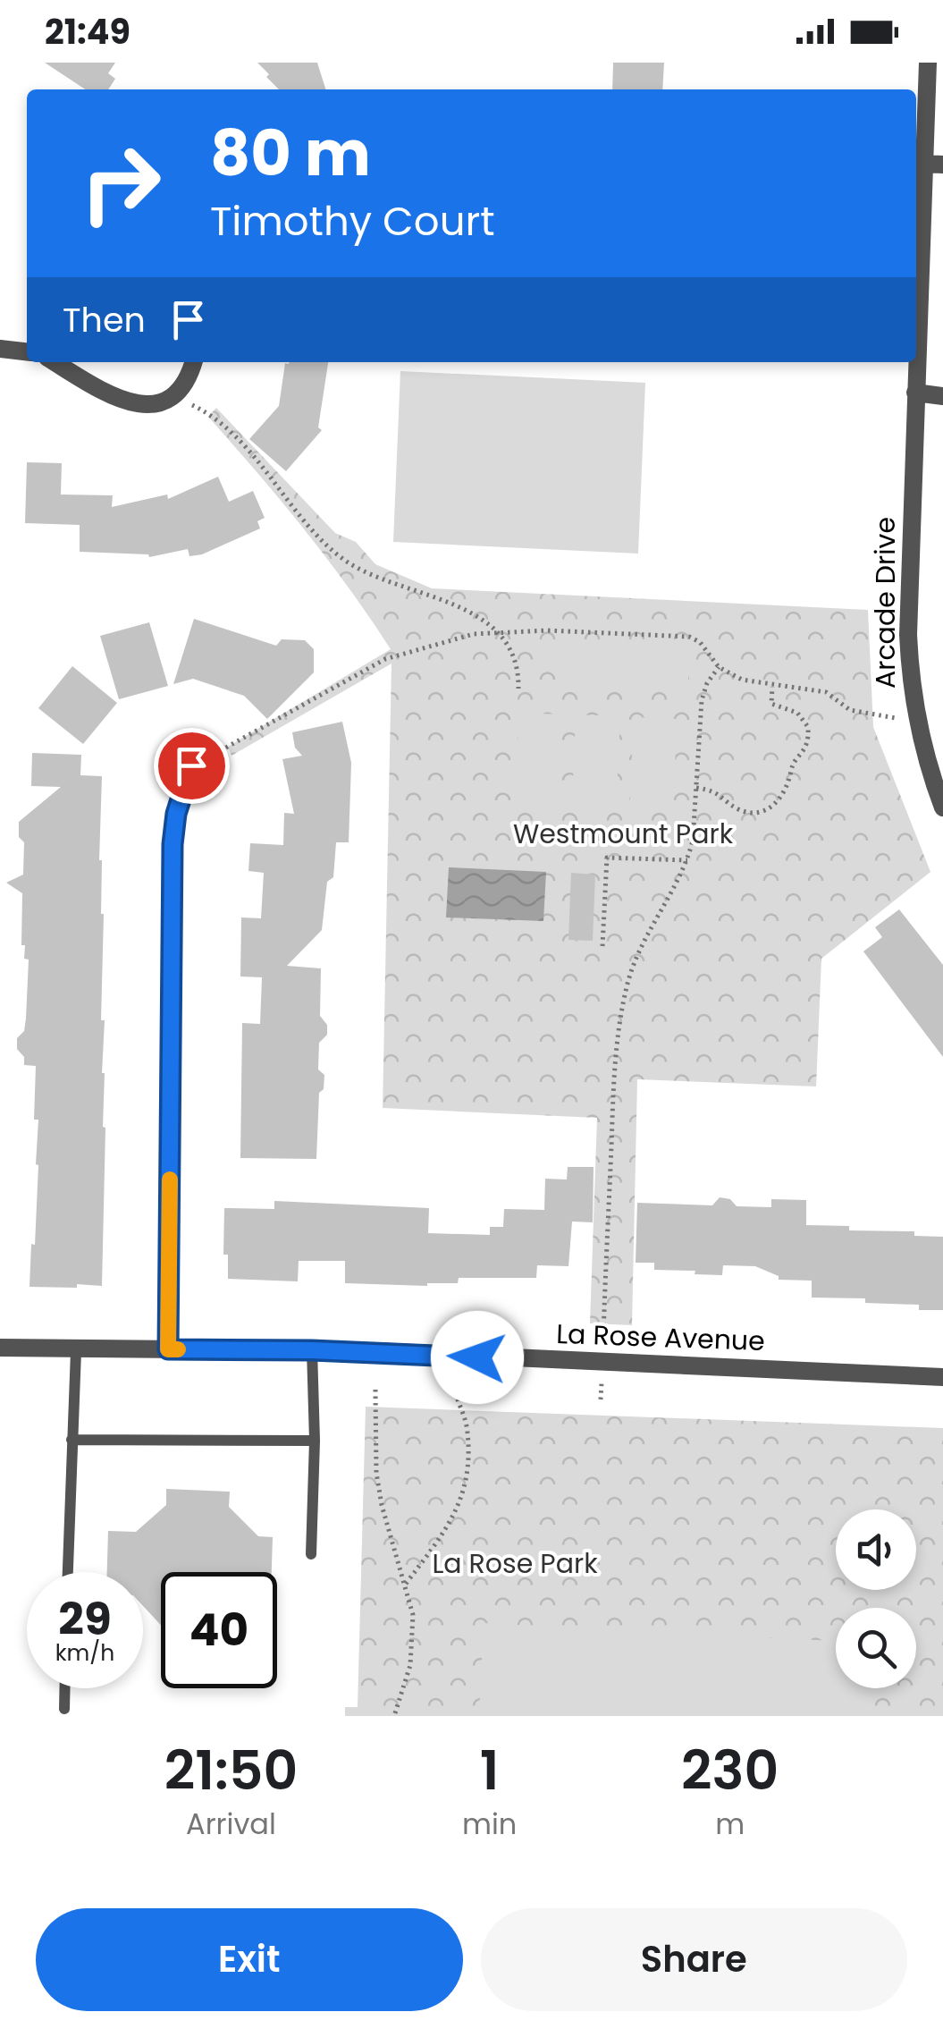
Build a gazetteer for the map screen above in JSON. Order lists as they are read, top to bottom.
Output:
{
  "streets": {
    "street": ["Arcade Drive", "La Rose Avenue"]
  },
  "parks": ["Westmount Park", "La Rose Park"],
  "page": {
    "status": "21:49",
    "turn": ["80 m", "Timothy Court"],
    "then": "Then",
    "speed": "29 km/h",
    "limit": "40",
    "eta": [
      "21:50",
      "Arrival",
      "1",
      "min",
      "230",
      "m"
    ],
    "buttons": ["Exit", "Share"]
  }
}
